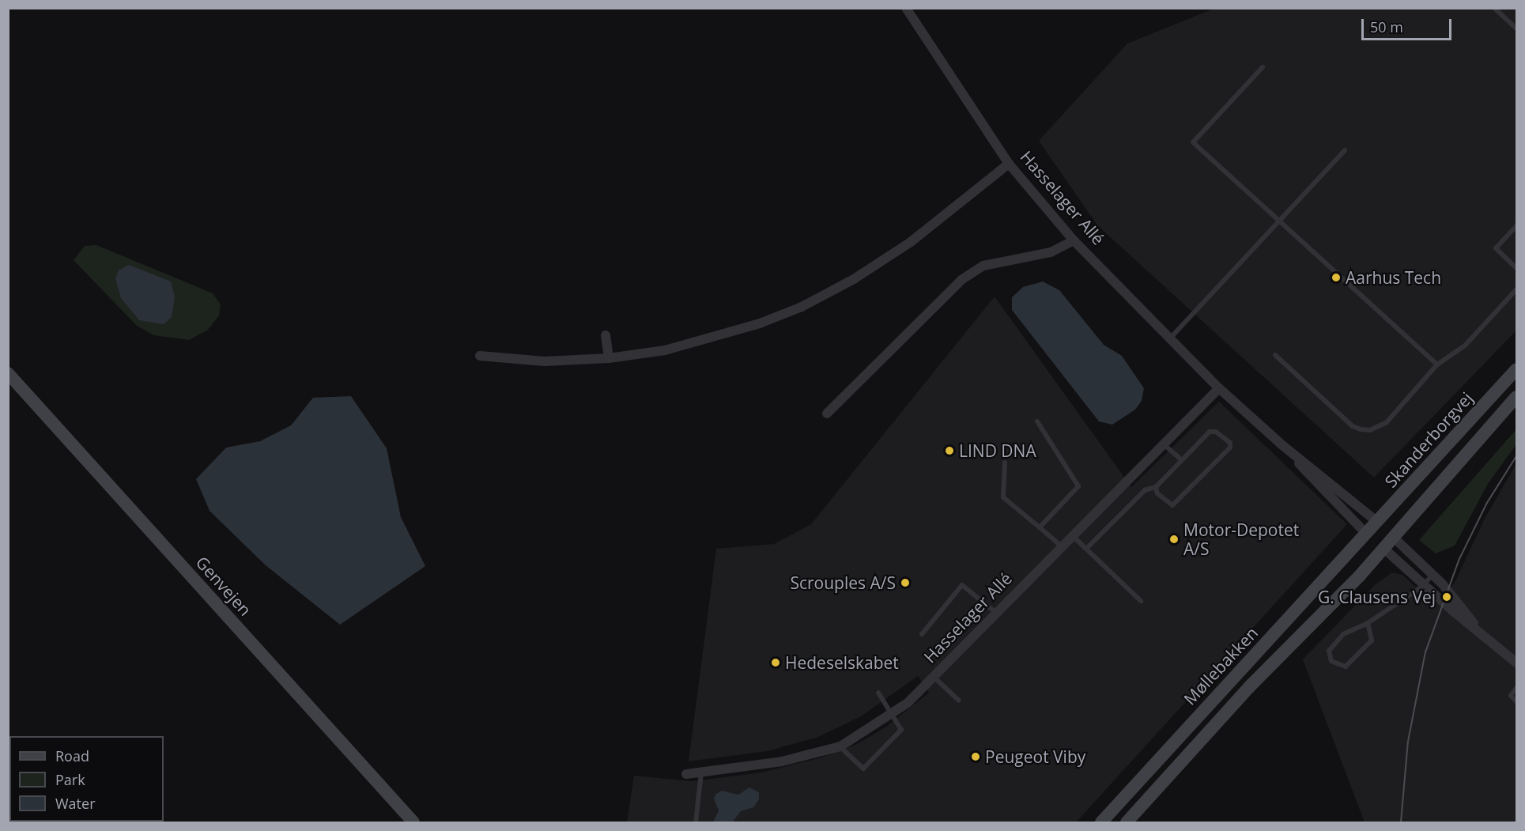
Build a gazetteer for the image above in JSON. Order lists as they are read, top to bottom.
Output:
{
  "streets": {
    "main road": [
      "Hasselager Allé",
      "Skanderborgvej",
      "Genvejen",
      "Møllebakken"
    ]
  },
  "crossings": [
    ["Hasselager Allé", "Skanderborgvej"],
    ["Hasselager Allé", "Møllebakken"],
    ["Skanderborgvej", "Møllebakken"]
  ],
  "places": [
    "Aarhus Tech",
    "LIND DNA",
    "Motor-Depotet A/S",
    "Scrouples A/S",
    "G. Clausens Vej",
    "Hedeselskabet",
    "Peugeot Viby"
  ],
  "legend": ["Road", "Park", "Water"],
  "scale_bar": "50 m"
}
